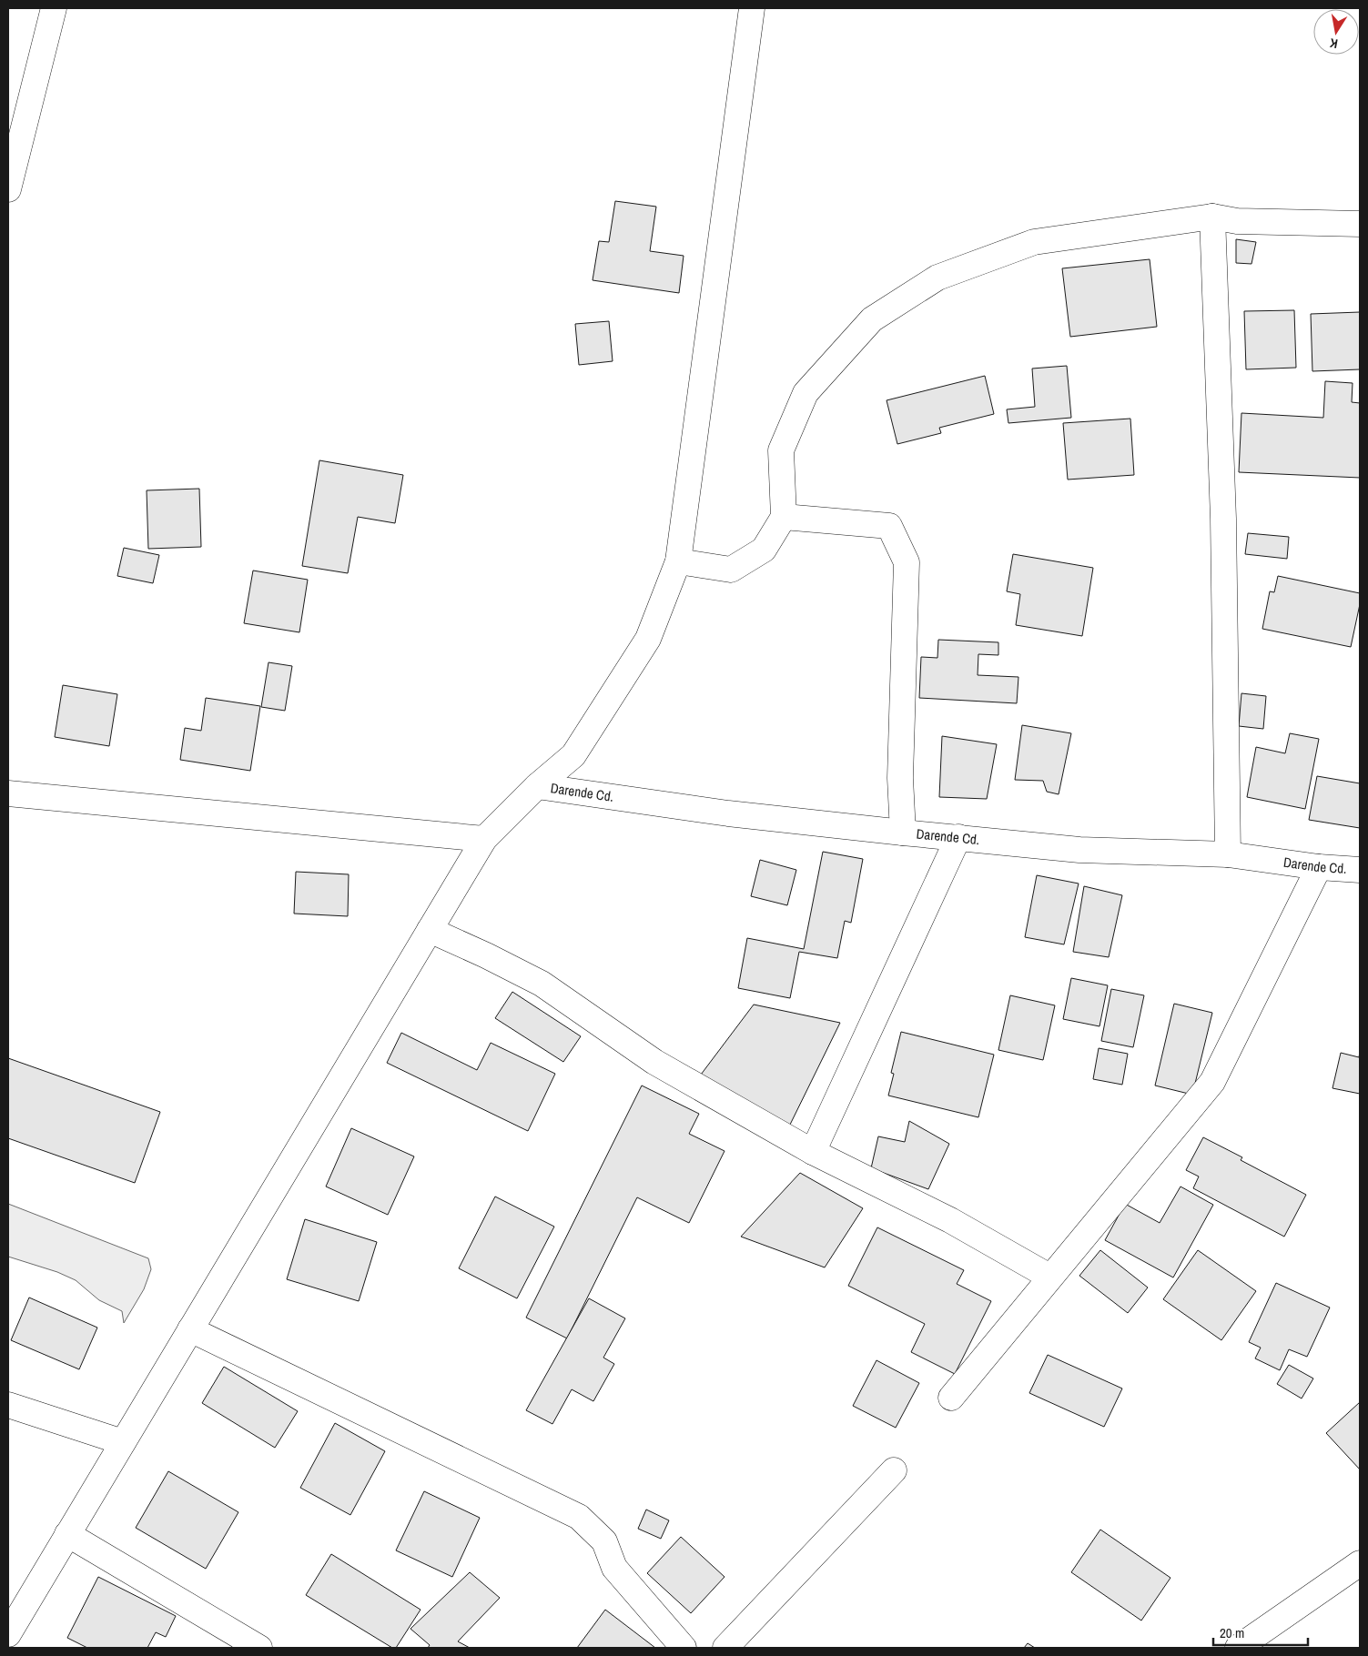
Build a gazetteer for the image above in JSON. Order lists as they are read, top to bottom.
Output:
{
  "streets": {
    "street": ["Darende Cd."]
  },
  "scale_bar": "20 m",
  "north": "bottom"
}
